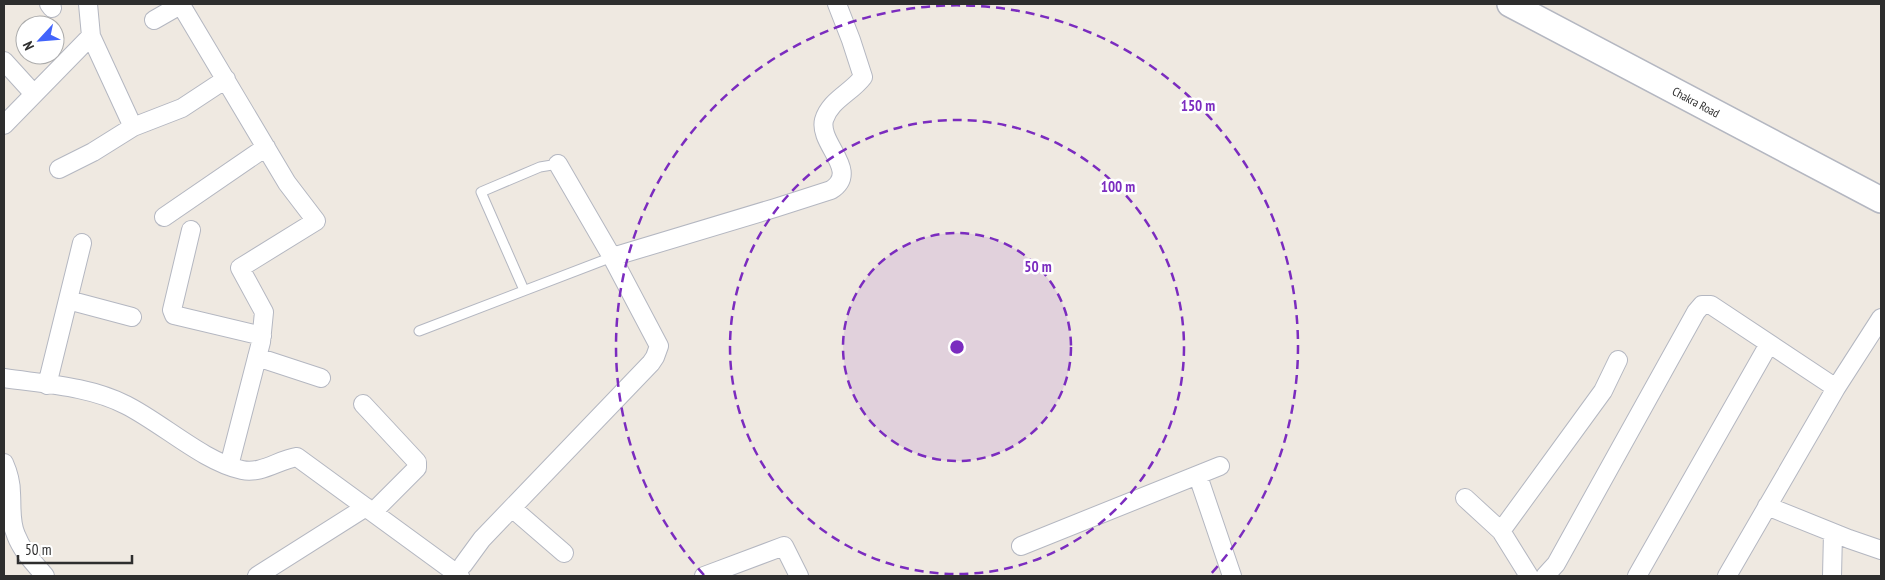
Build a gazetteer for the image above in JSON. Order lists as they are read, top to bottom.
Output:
{
  "streets": {
    "main road": ["Chakra Road"]
  },
  "scale_bar": "50 m",
  "north": "bottom left",
  "rings": ["150 m", "100 m", "50 m"]
}
